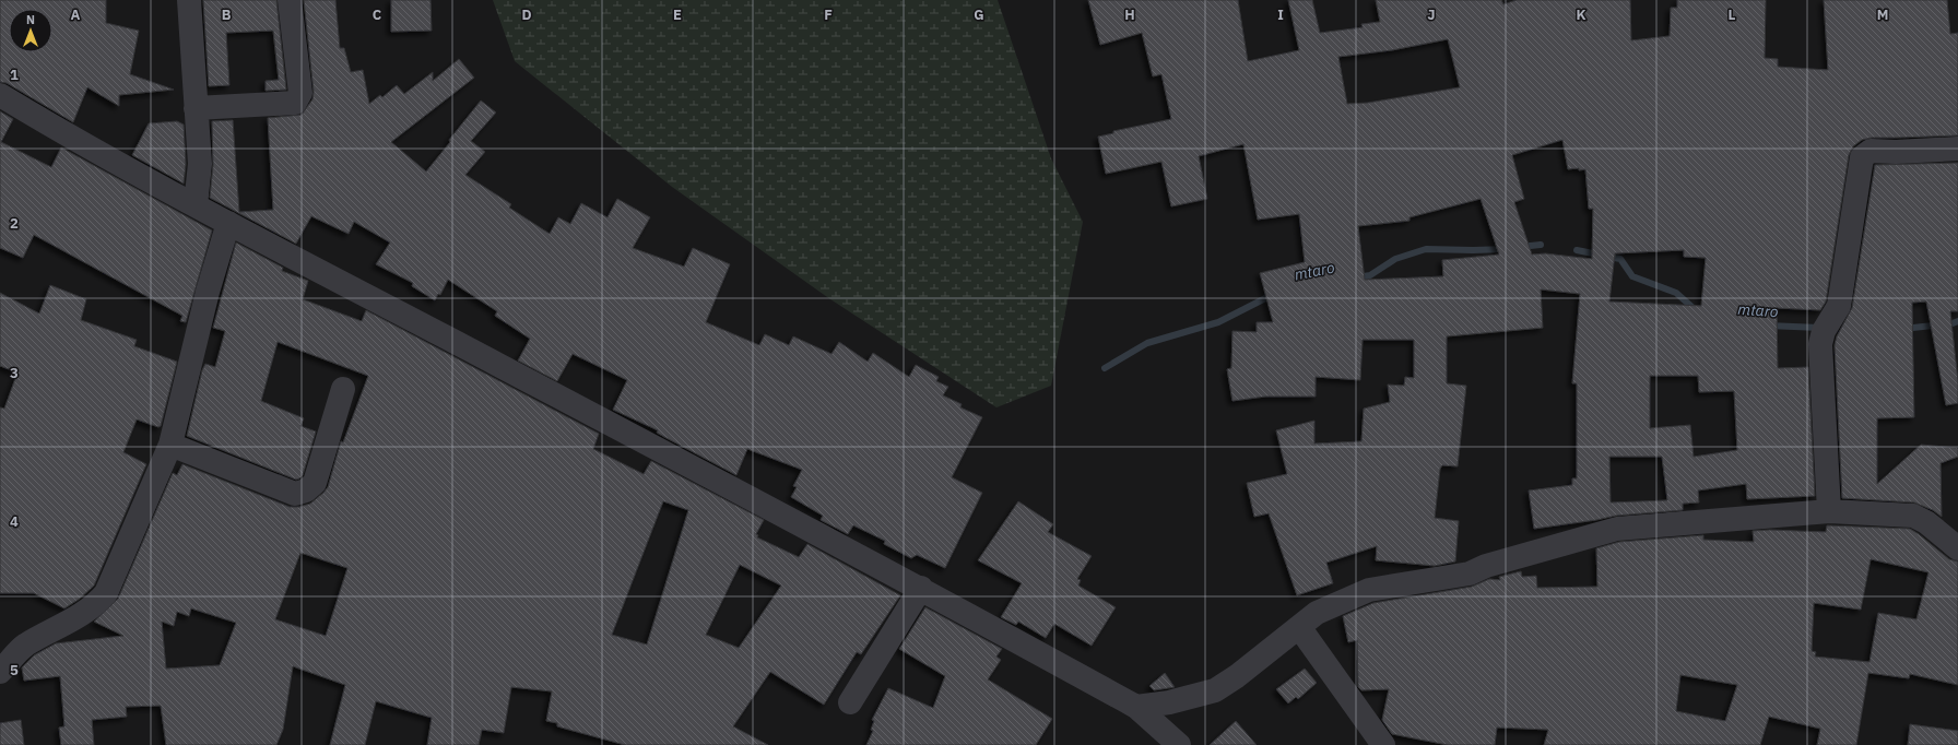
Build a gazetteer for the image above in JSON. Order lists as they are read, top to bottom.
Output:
{
  "water": ["mtaro"],
  "north": "top",
  "grid": {
    "columns": [
      "A",
      "B",
      "C",
      "D",
      "E",
      "F",
      "G",
      "H",
      "I",
      "J",
      "K",
      "L",
      "M"
    ],
    "rows": [
      "1",
      "2",
      "3",
      "4",
      "5"
    ]
  }
}
